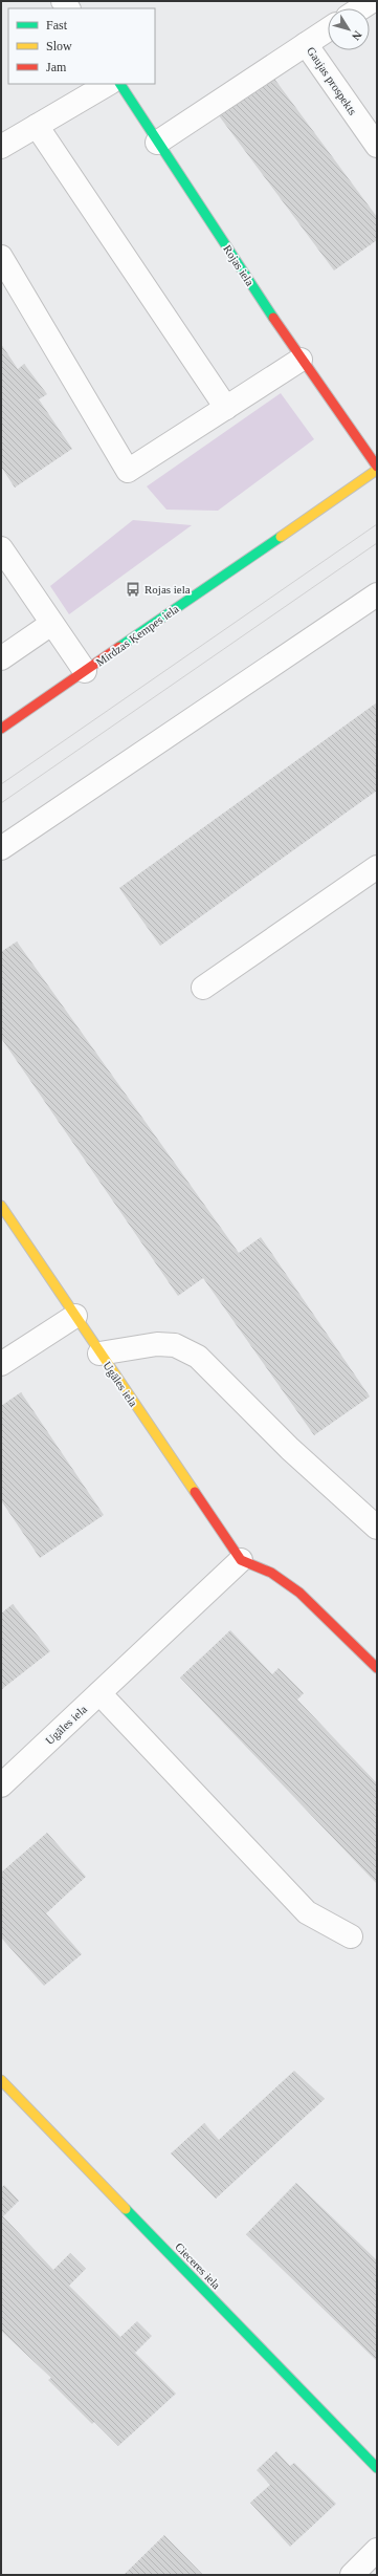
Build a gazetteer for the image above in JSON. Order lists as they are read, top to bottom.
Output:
{
  "streets": {
    "street": [
      "Gaujas prospekts",
      "Rojas iela",
      "Mirdzas Ķempes iela",
      "Ugāles iela",
      "Cieceres iela"
    ]
  },
  "places": {
    "bus stop": ["Rojas iela"]
  },
  "legend": ["Fast", "Slow", "Jam"],
  "north": "bottom right"
}
